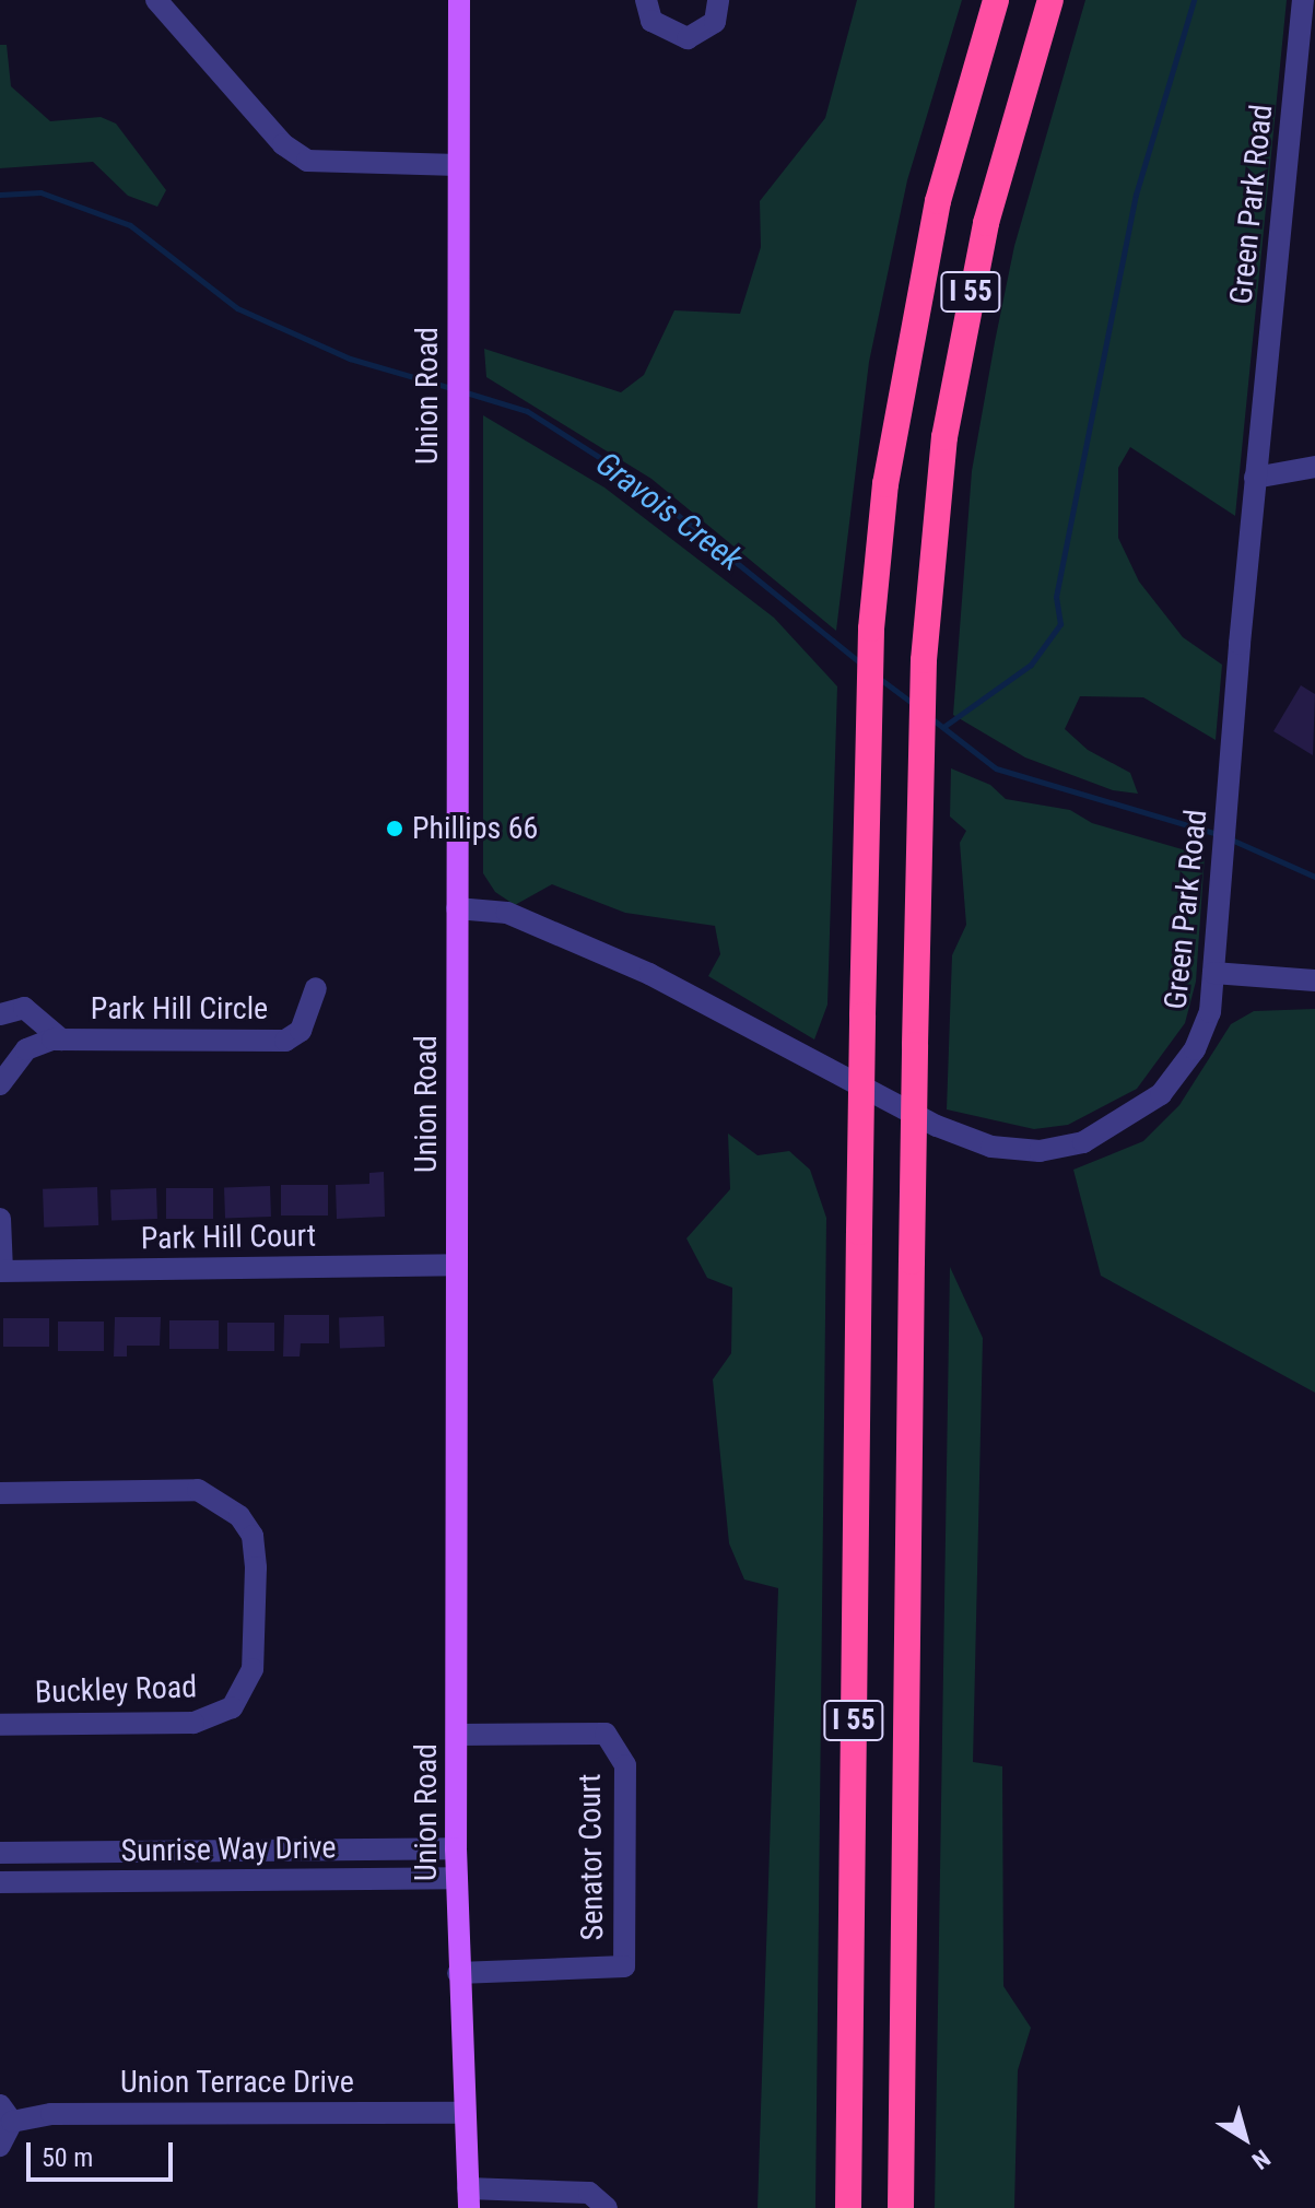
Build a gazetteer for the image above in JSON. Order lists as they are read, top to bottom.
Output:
{
  "streets": {
    "highway": ["I 55"],
    "main road": ["Union Road"],
    "street": [
      "Green Park Road",
      "Park Hill Circle",
      "Park Hill Court",
      "Buckley Road",
      "Sunrise Way Drive",
      "Senator Court",
      "Union Terrace Drive"
    ]
  },
  "crossings": [
    ["Green Park Road", "Union Road"],
    ["Union Road", "Park Hill Court"],
    ["Union Road", "Sunrise Way Drive"],
    ["Union Road", "Senator Court"],
    ["Union Road", "Union Terrace Drive"]
  ],
  "water": ["Gravois Creek"],
  "places": ["Phillips 66"],
  "scale_bar": "50 m",
  "north": "bottom right"
}
